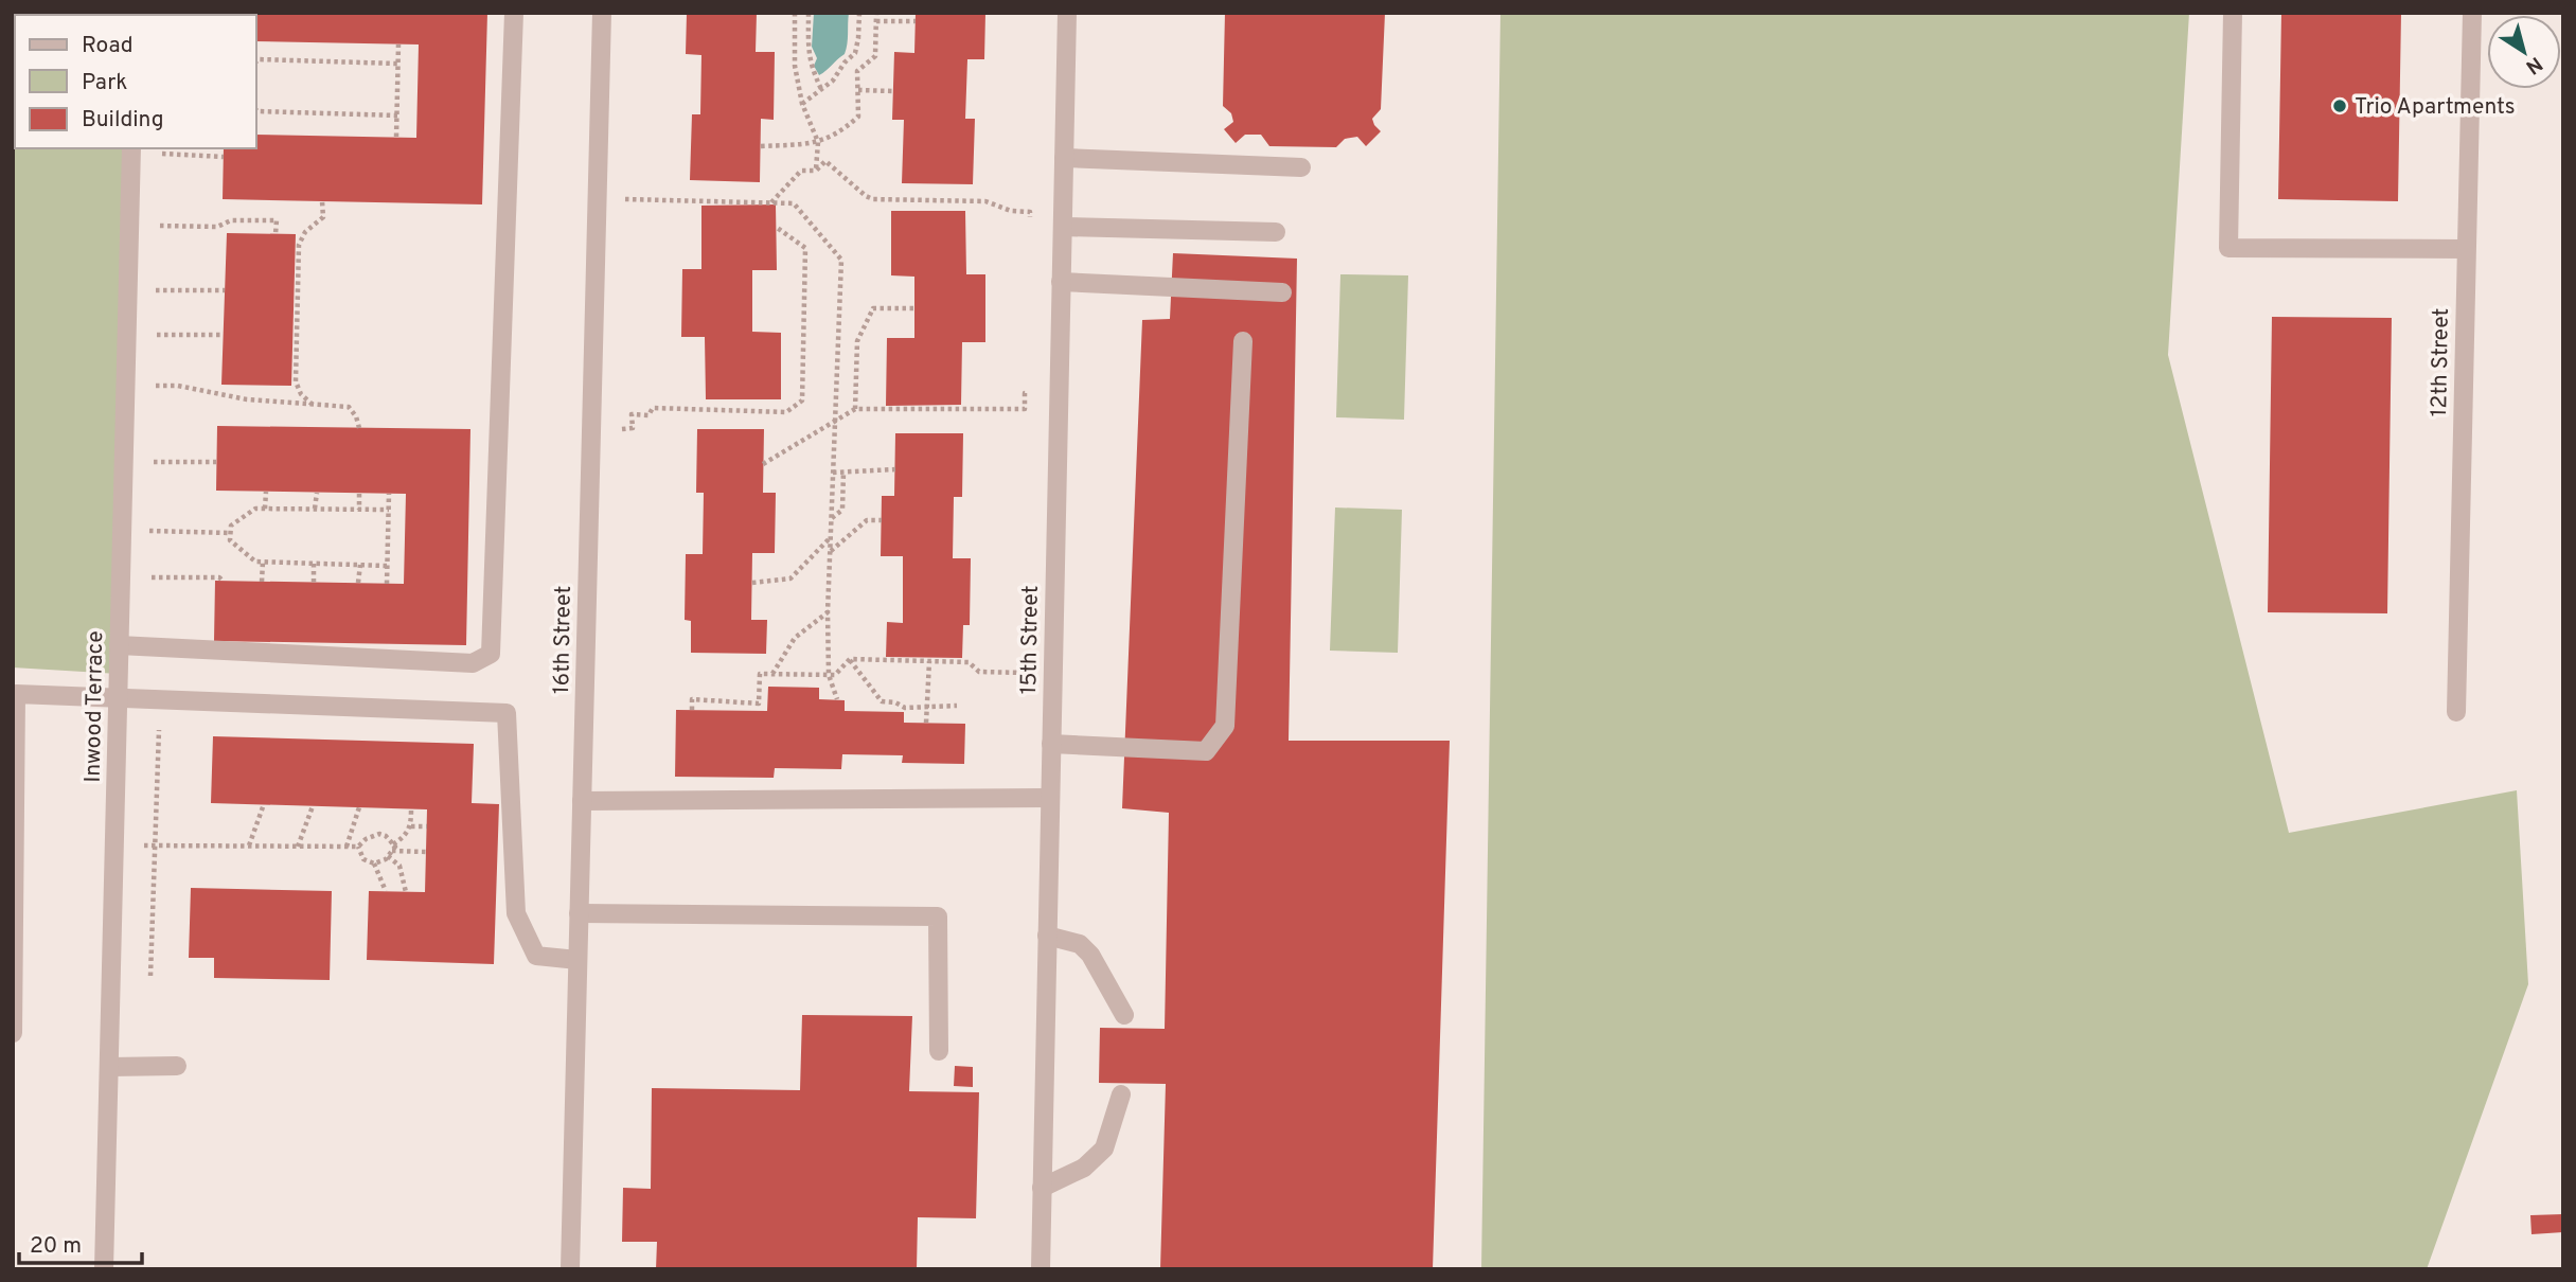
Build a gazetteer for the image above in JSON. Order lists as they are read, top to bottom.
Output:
{
  "streets": {
    "street": [
      "12th Street",
      "16th Street",
      "15th Street",
      "Inwood Terrace"
    ]
  },
  "places": ["Trio Apartments"],
  "legend": ["Road", "Park", "Building"],
  "scale_bar": "20 m",
  "north": "bottom right"
}
